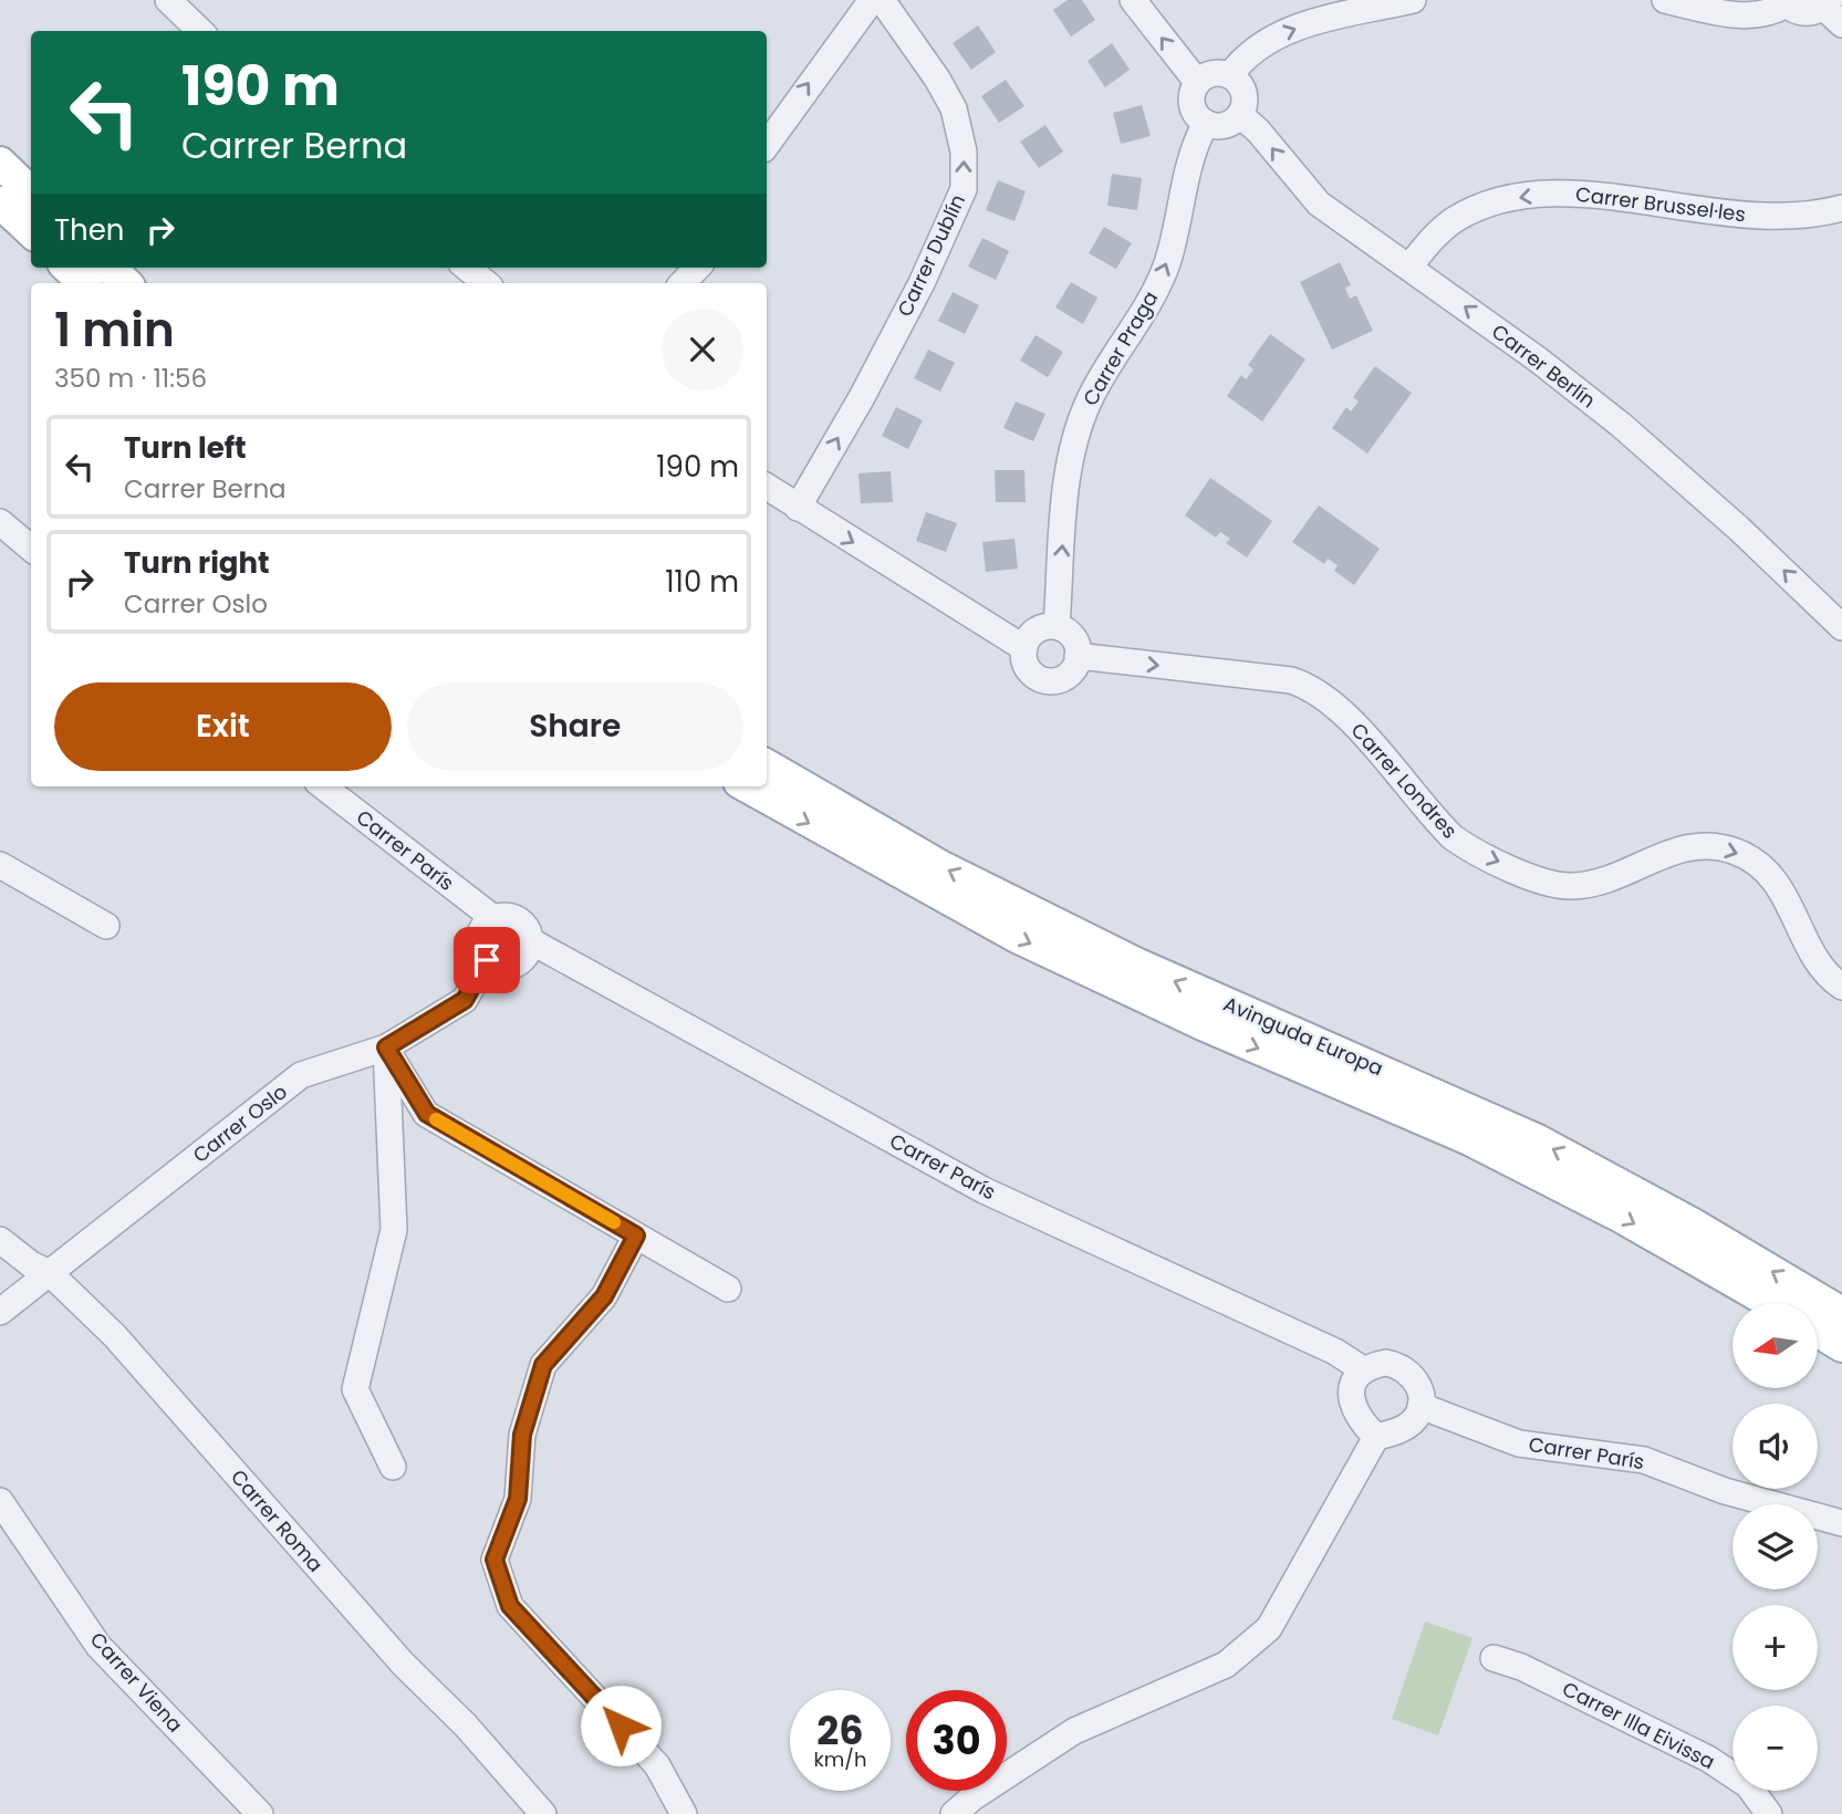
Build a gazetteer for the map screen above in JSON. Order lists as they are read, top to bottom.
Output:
{
  "streets": {
    "main road": ["Avinguda Europa"],
    "street": [
      "Carrer Brussel·les",
      "Carrer Dublín",
      "Carrer Praga",
      "Carrer Berlín",
      "Carrer Londres",
      "Carrer París",
      "Carrer Oslo",
      "Carrer Roma",
      "Carrer Viena",
      "Carrer Illa Eivissa"
    ]
  },
  "crossings": [
    ["Carrer Brussel·les", "Carrer Berlín"],
    ["Carrer Praga", "Carrer Berlín"],
    ["Carrer Praga", "Carrer Londres"],
    ["Carrer París", "Carrer Oslo"],
    ["Carrer Oslo", "Carrer Roma"]
  ],
  "one_way": [
    "Carrer Dublín",
    "Carrer Praga",
    "Carrer Berlín",
    "Carrer Londres"
  ],
  "north": "left",
  "page": {
    "turn": ["190 m", "Carrer Berna"],
    "then": "Then",
    "heading": ["1 min", "350 m · 11:56"],
    "list": [
      {
        "name": "Turn left",
        "note": "Carrer Berna",
        "value": "190 m"
      },
      {
        "name": "Turn right",
        "note": "Carrer Oslo",
        "value": "110 m"
      }
    ],
    "buttons": ["Exit", "Share"],
    "map_buttons": ["+", "−"],
    "speed": "26 km/h",
    "limit": "30"
  }
}
